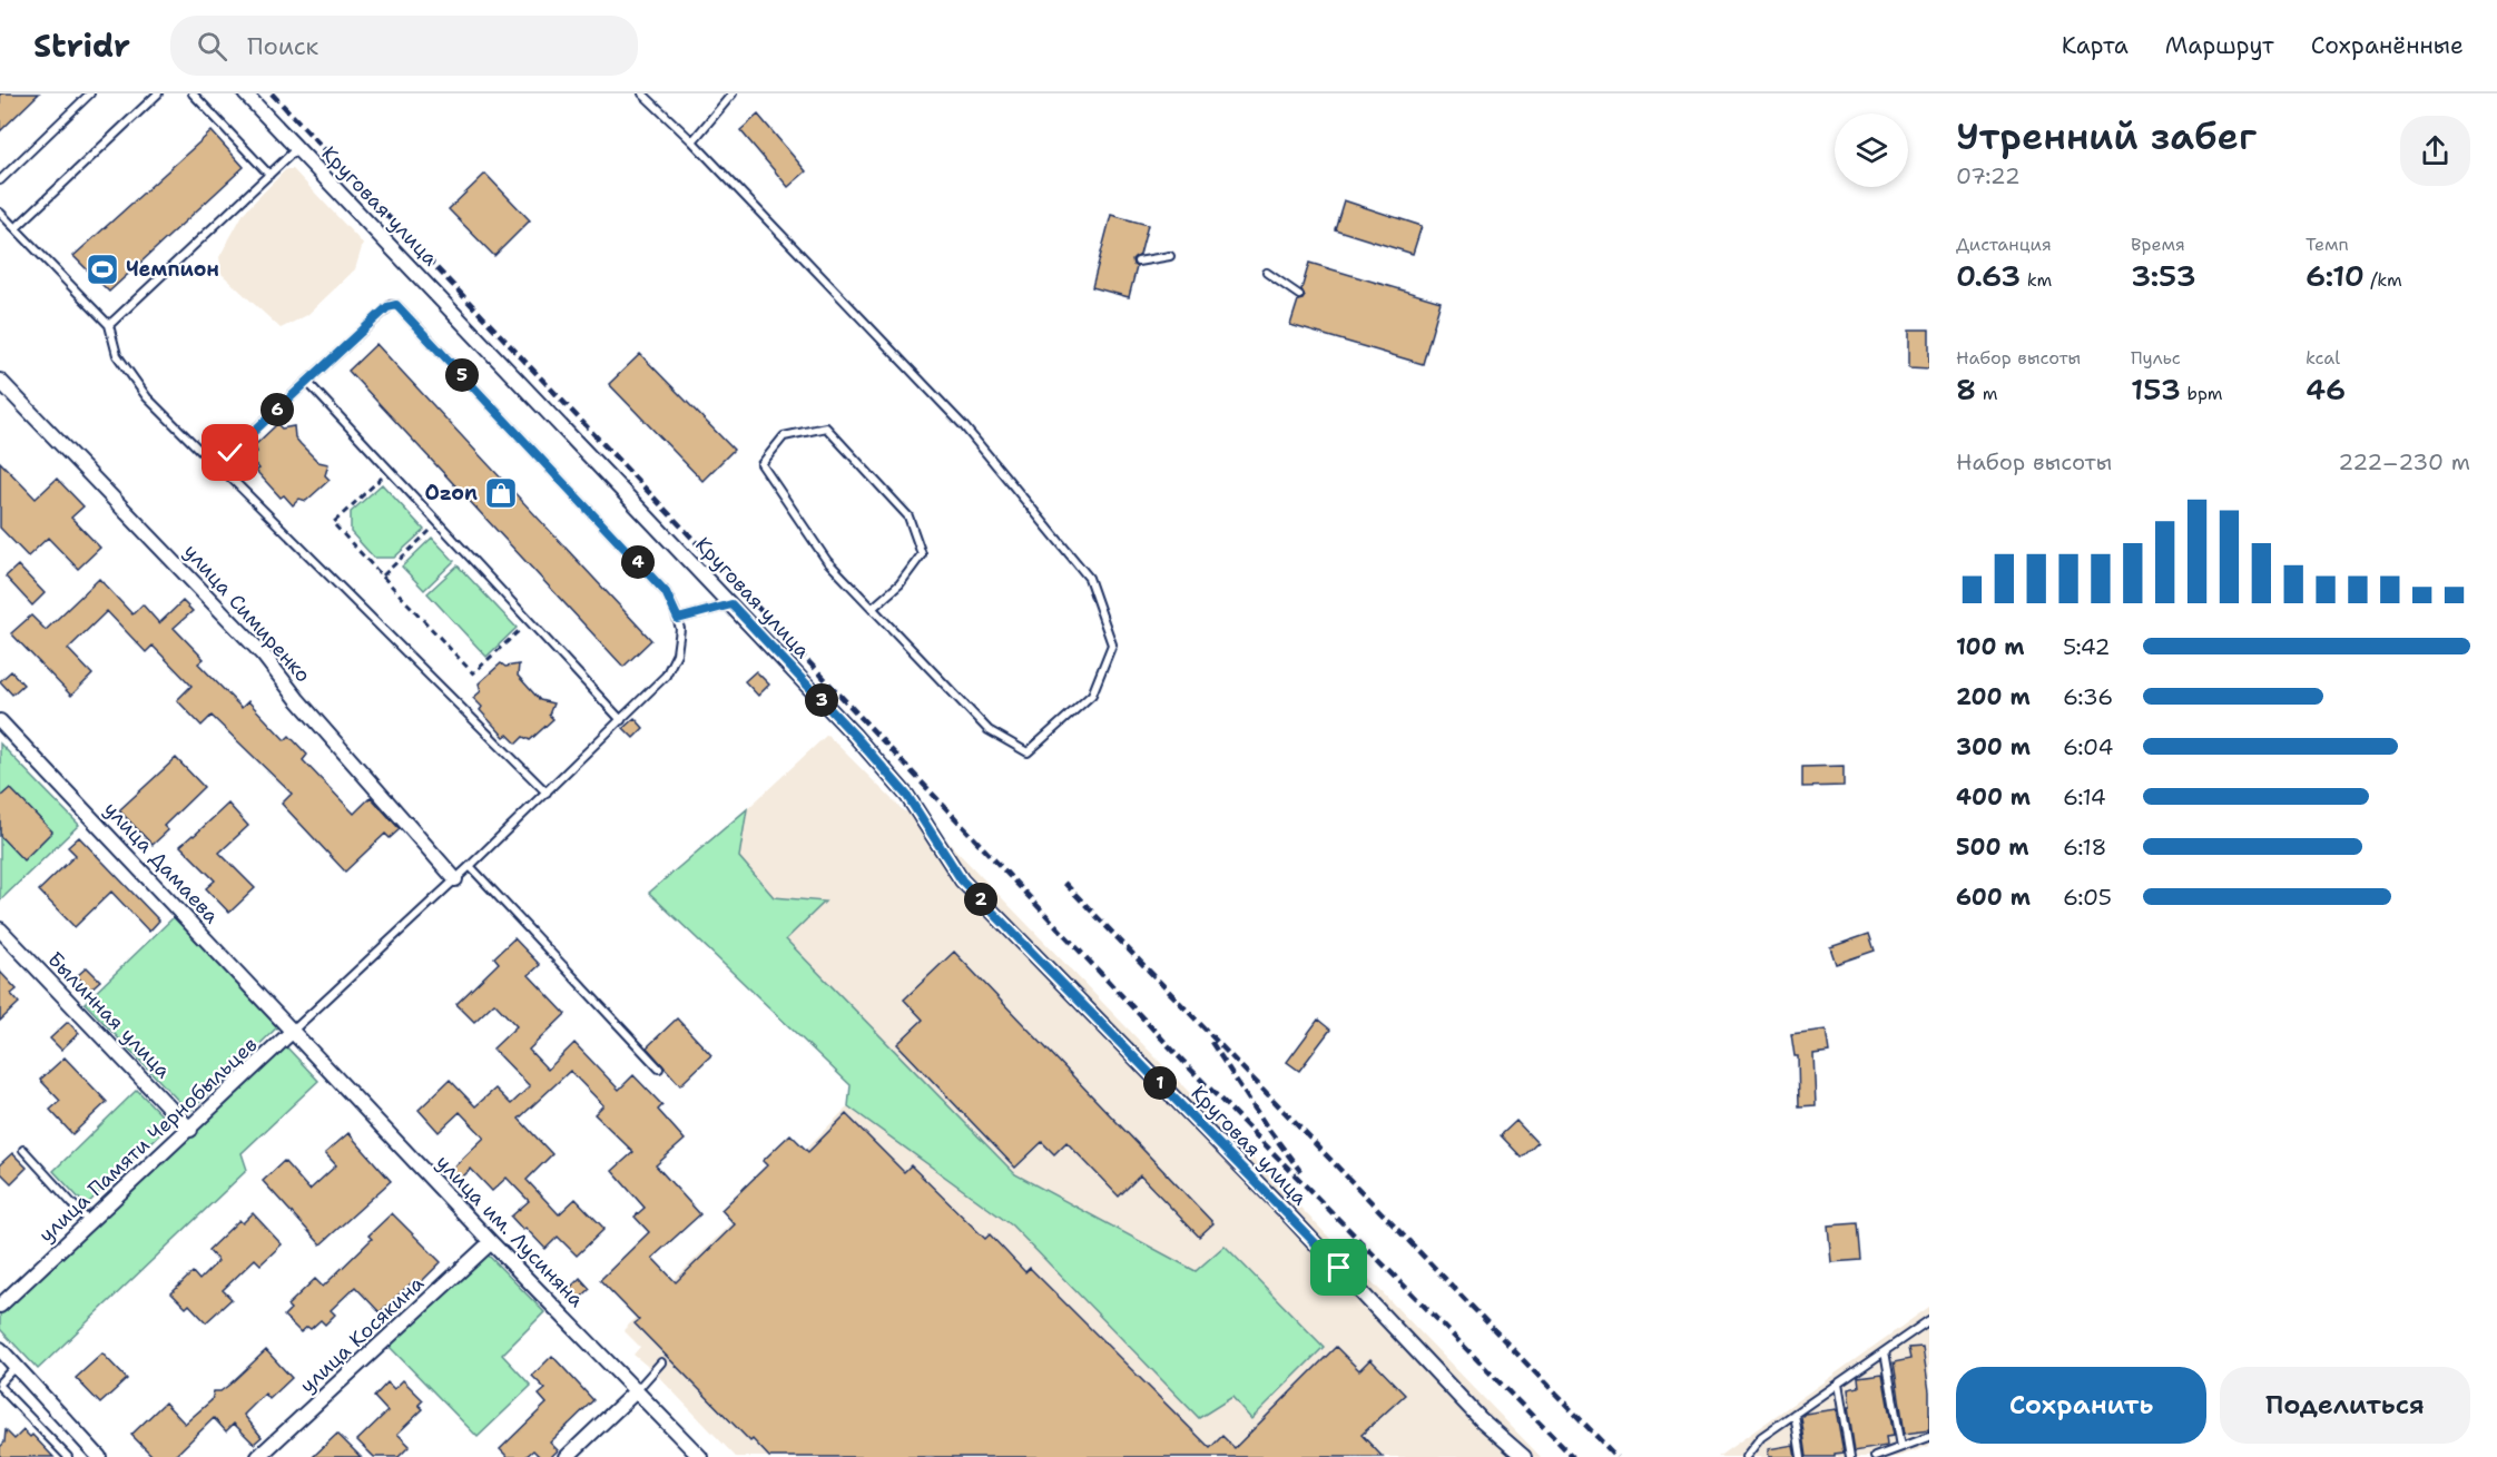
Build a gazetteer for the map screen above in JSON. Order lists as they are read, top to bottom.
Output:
{
  "streets": {
    "street": [
      "Круговая улица",
      "улица Симиренко",
      "улица Дамаева",
      "Былинная улица",
      "улица Памяти Чернобыльцев",
      "улица им. Лусиняна",
      "улица Косякина"
    ]
  },
  "crossings": [
    ["улица Дамаева", "улица Памяти Чернобыльцев"],
    ["улица Дамаева", "улица им. Лусиняна"],
    ["Былинная улица", "улица Памяти Чернобыльцев"],
    ["улица Памяти Чернобыльцев", "улица им. Лусиняна"],
    ["улица им. Лусиняна", "улица Косякина"]
  ],
  "places": {
    "sports": ["Чемпион"],
    "shop": ["Ozon"]
  },
  "page": {
    "header": "Stridr",
    "search": "Поиск",
    "nav": ["Карта", "Маршрут", "Сохранённые"],
    "heading": ["Утренний забег", "07:22"],
    "stats": [
      ["Дистанция", "0.63 km"],
      ["Время", "3:53"],
      ["Темп", "6:10 /km"],
      ["Набор высоты", "8 m"],
      ["Пульс", "153 bpm"],
      ["kcal", "46"]
    ],
    "pins": [
      "5",
      "6",
      "4",
      "3",
      "2",
      "1"
    ],
    "chart": ["Набор высоты", "222–230 m"],
    "list": [
      {
        "name": "100 m",
        "note": "5:42"
      },
      {
        "name": "200 m",
        "note": "6:36"
      },
      {
        "name": "300 m",
        "note": "6:04"
      },
      {
        "name": "400 m",
        "note": "6:14"
      },
      {
        "name": "500 m",
        "note": "6:18"
      },
      {
        "name": "600 m",
        "note": "6:05"
      }
    ],
    "buttons": ["Сохранить", "Поделиться"]
  }
}
